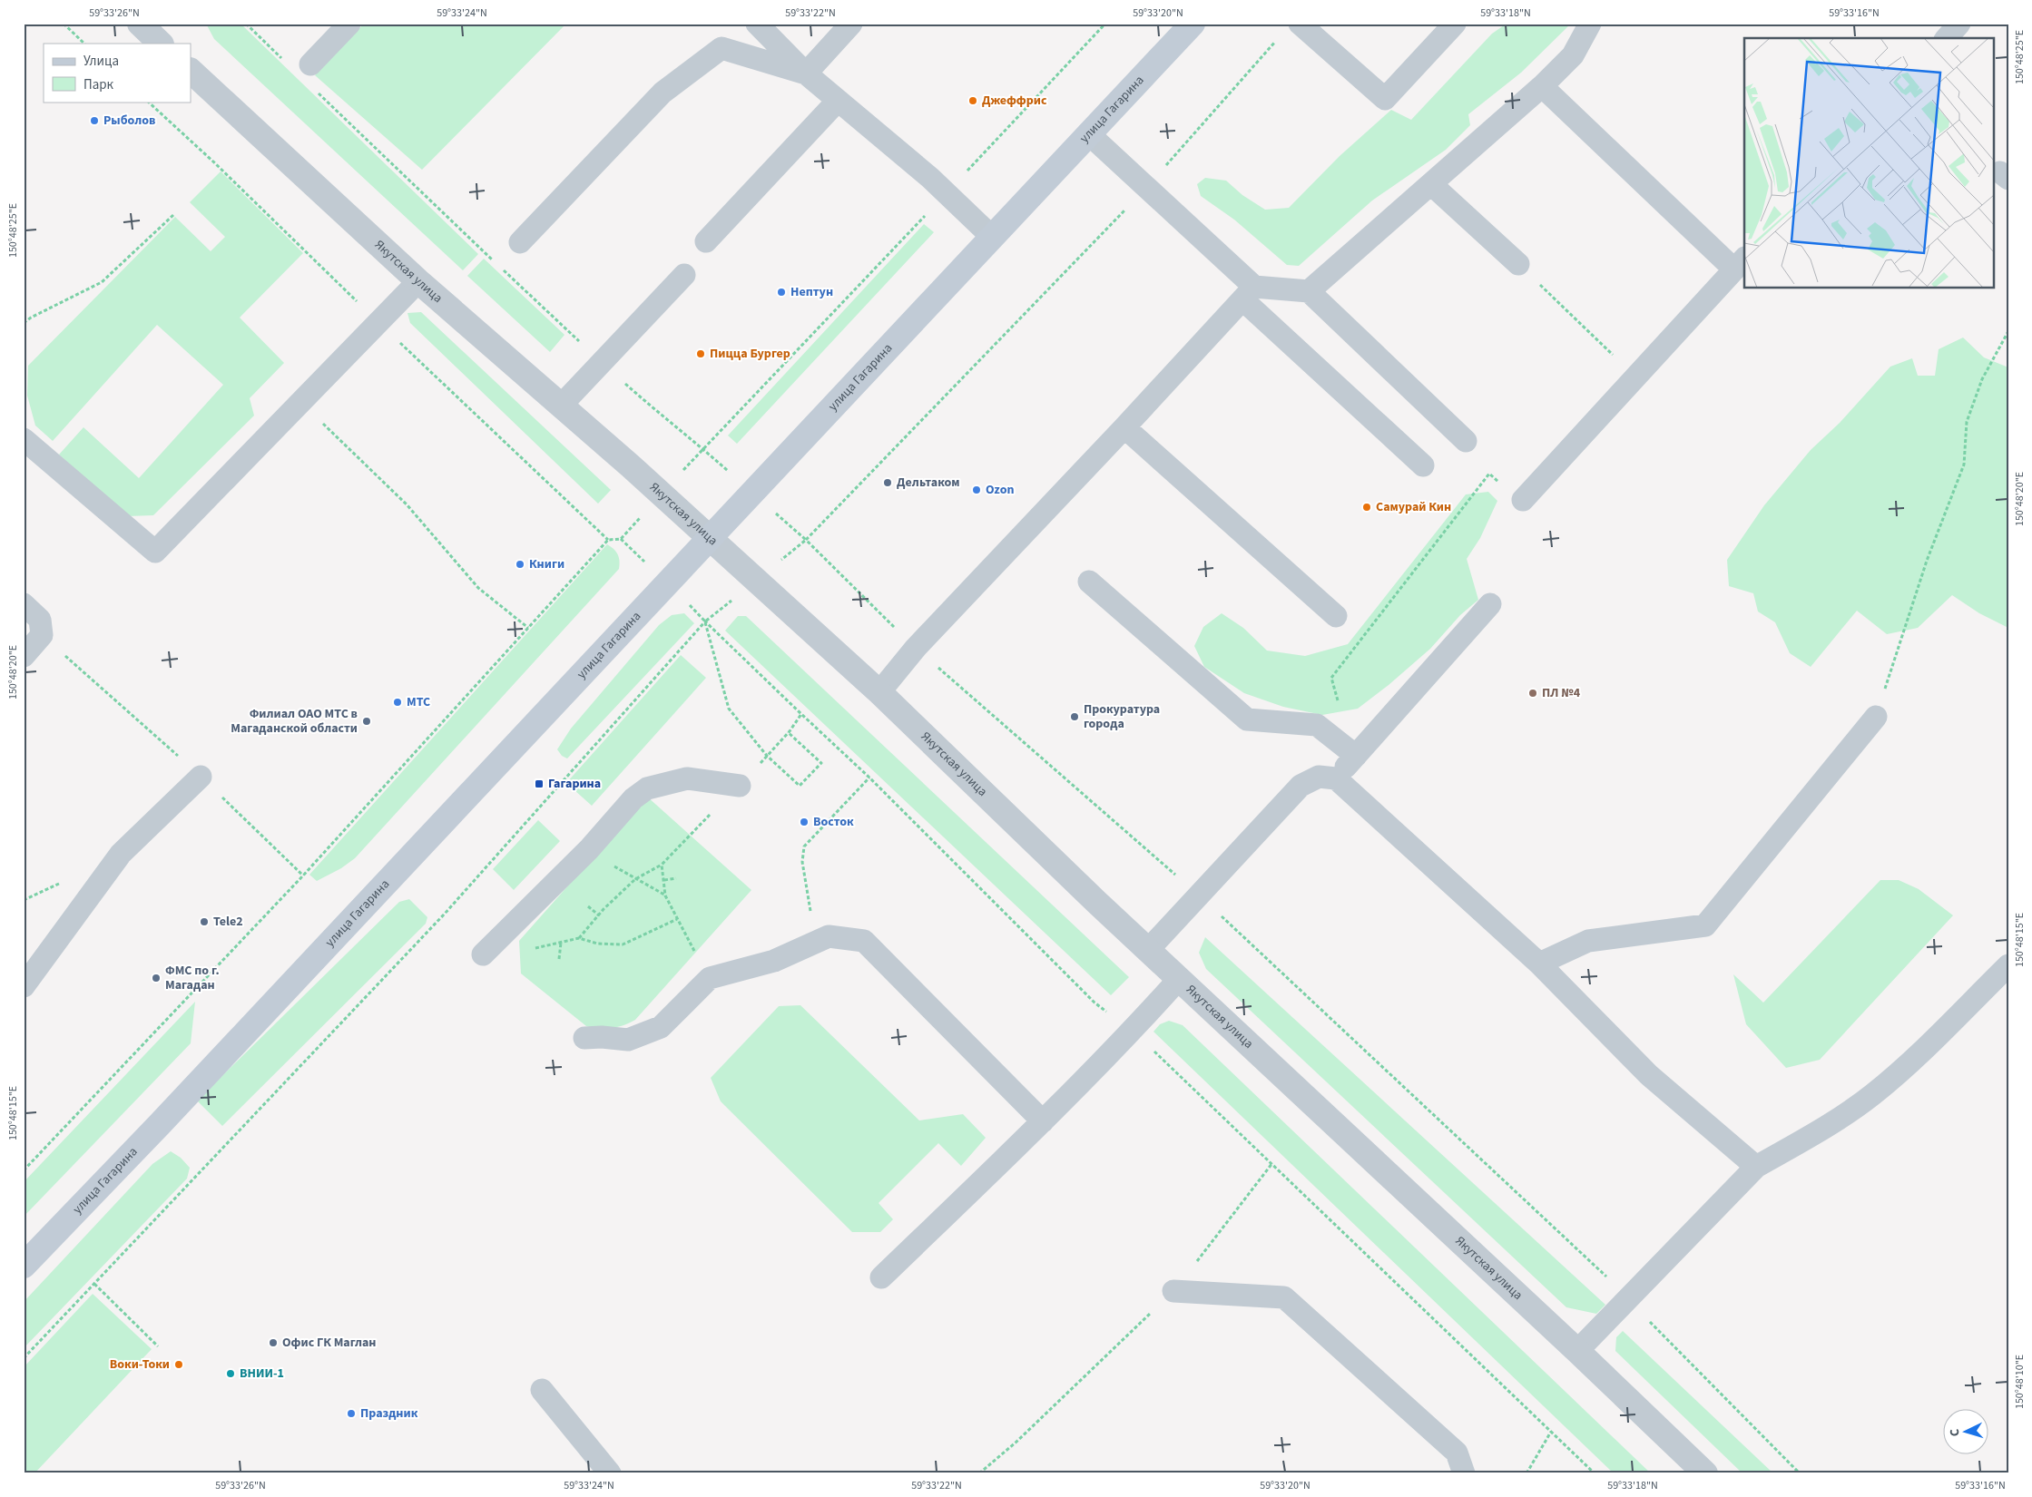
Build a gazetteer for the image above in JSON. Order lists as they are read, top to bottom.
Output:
{
  "streets": {
    "main road": ["улица Гагарина"],
    "street": ["Якутская улица"]
  },
  "crossings": [
    ["улица Гагарина", "Якутская улица"]
  ],
  "places": {
    "other": [
      "Джеффрис",
      "Рыболов",
      "Нептун",
      "Пицца Бургер",
      "Дельтаком",
      "Ozon",
      "Самурай Кин",
      "Книги",
      "ПЛ №4",
      "МТС",
      "Прокуратура города",
      "Филиал ОАО МТС в Магаданской области",
      "Восток",
      "Tele2",
      "ФМС по г. Магадан",
      "Офис ГК Маглан",
      "Воки-Токи",
      "ВНИИ-1",
      "Праздник"
    ],
    "transit": ["Гагарина"]
  },
  "legend": ["Улица", "Парк"],
  "north": "left",
  "coordinates": [
    "59°33'26\"N",
    "59°33'24\"N",
    "59°33'22\"N",
    "59°33'20\"N",
    "59°33'18\"N",
    "59°33'16\"N",
    "150°48'25\"E",
    "150°48'20\"E",
    "150°48'15\"E",
    "150°48'10\"E"
  ]
}
